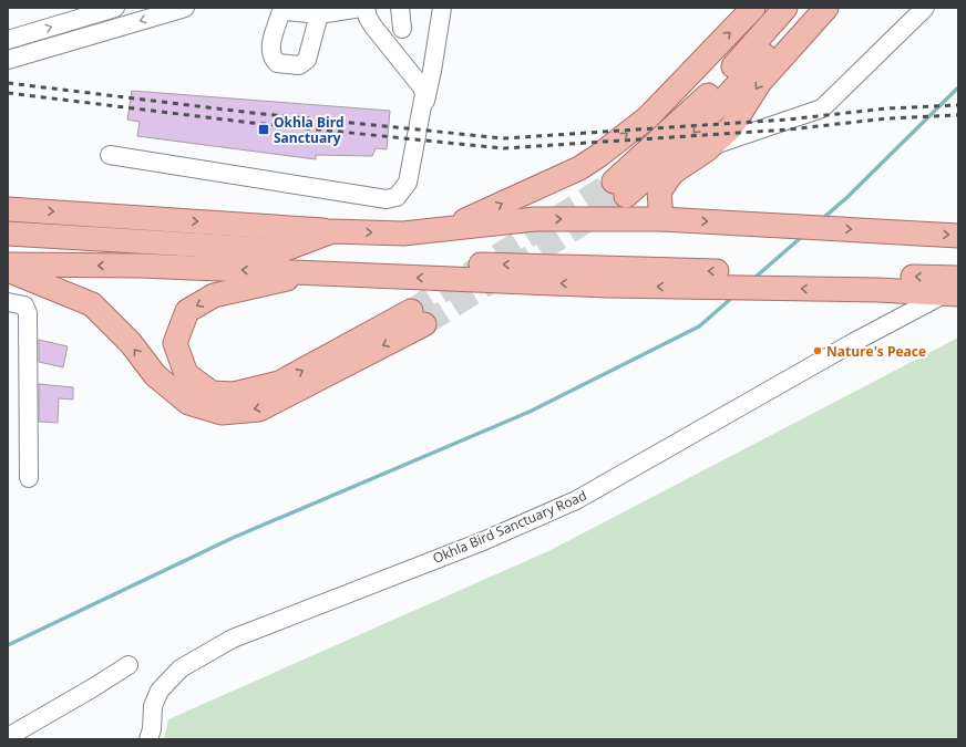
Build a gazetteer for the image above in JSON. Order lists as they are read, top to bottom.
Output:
{
  "streets": {
    "street": ["Okhla Bird Sanctuary Road"]
  },
  "places": {
    "transit": ["Okhla Bird Sanctuary"],
    "other": ["Nature's Peace"]
  }
}
